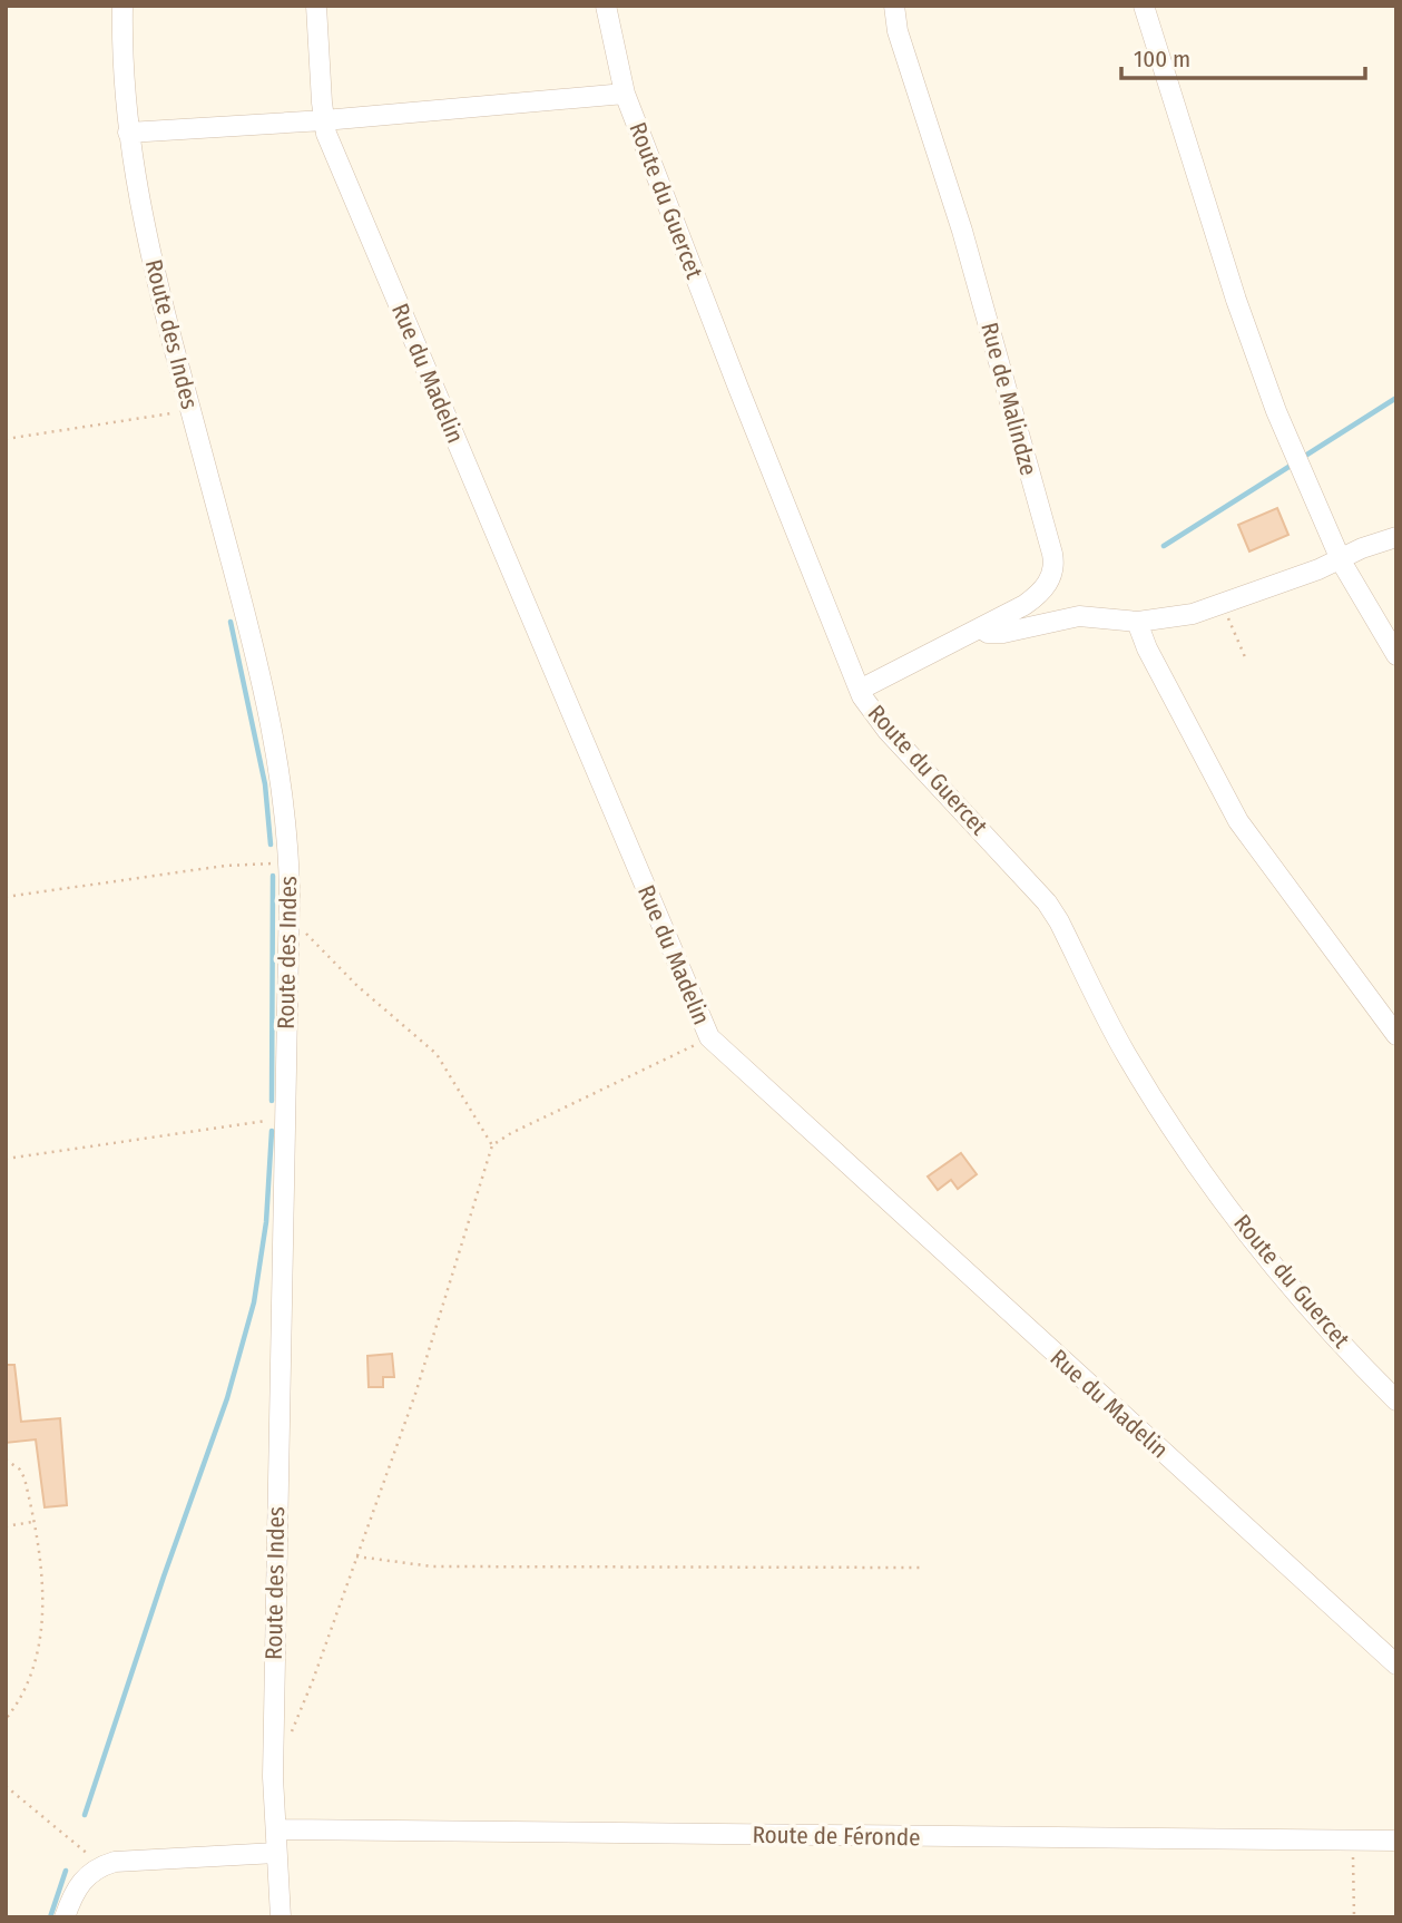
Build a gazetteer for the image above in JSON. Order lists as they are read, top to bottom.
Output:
{
  "streets": {
    "street": [
      "Route du Guercet",
      "Route des Indes",
      "Rue du Madelin",
      "Rue de Malindze",
      "Route de Féronde"
    ]
  },
  "crossings": [
    ["Route du Guercet", "Rue de Malindze"],
    ["Route des Indes", "Route de Féronde"]
  ],
  "scale_bar": "100 m"
}
